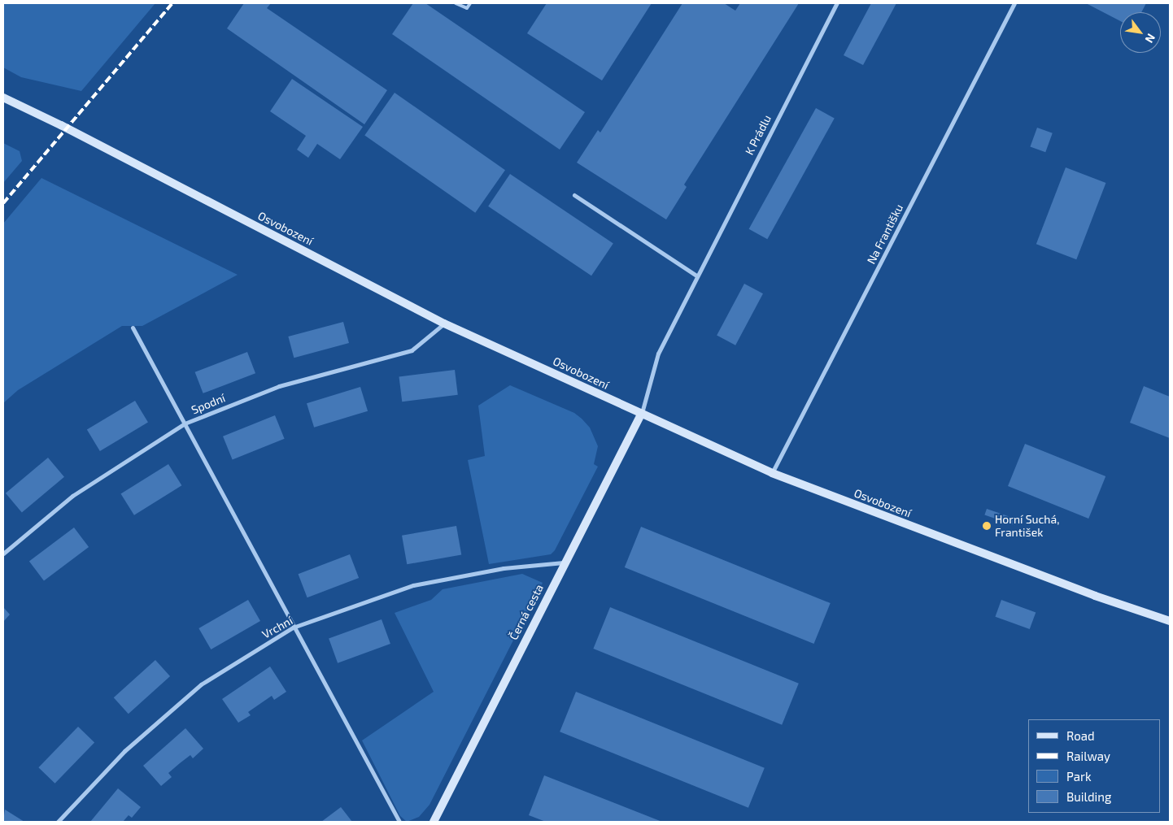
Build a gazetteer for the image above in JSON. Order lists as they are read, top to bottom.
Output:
{
  "streets": {
    "main road": ["Osvobození", "Černá cesta"],
    "street": [
      "K Prádlu",
      "Na Františku",
      "Spodní",
      "Vrchní"
    ]
  },
  "crossings": [
    ["K Prádlu", "Osvobození"],
    ["K Prádlu", "Černá cesta"],
    ["Osvobození", "Na Františku"],
    ["Osvobození", "Spodní"],
    ["Osvobození", "Černá cesta"],
    ["Černá cesta", "Vrchní"]
  ],
  "places": ["Horní Suchá, František"],
  "legend": [
    "Road",
    "Railway",
    "Park",
    "Building"
  ],
  "north": "bottom right"
}
